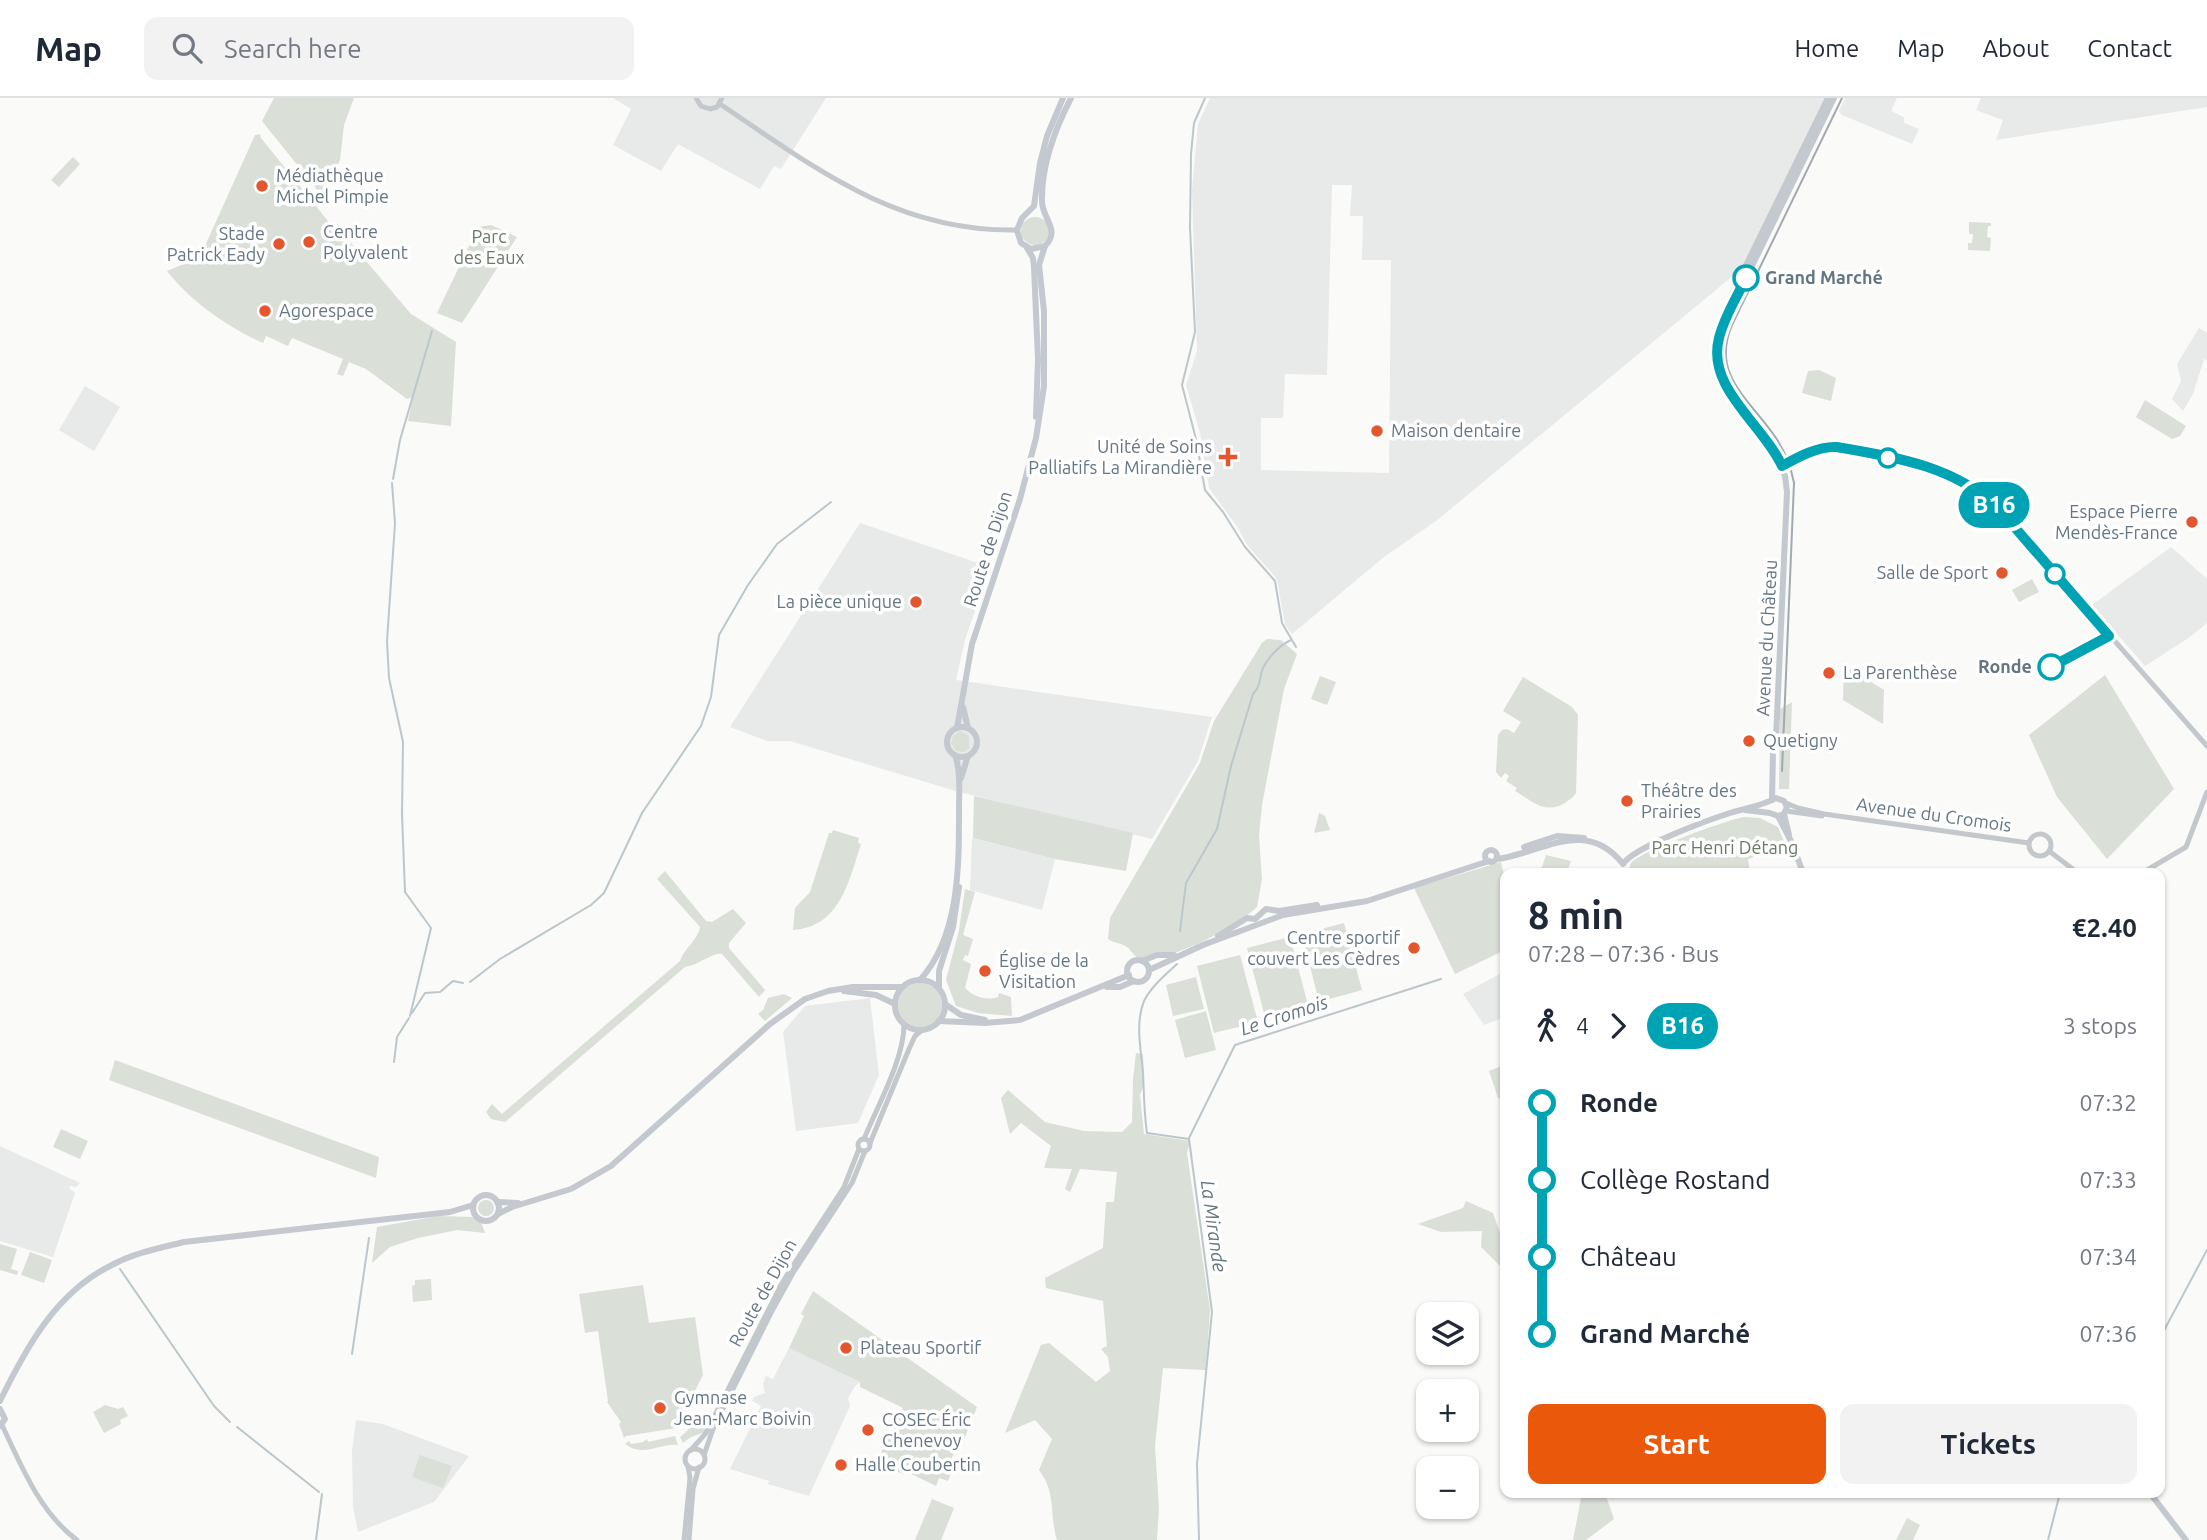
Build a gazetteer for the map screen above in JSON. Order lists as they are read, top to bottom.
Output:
{
  "streets": {
    "main road": ["Route de Dijon", "Avenue du Château"],
    "street": ["Avenue du Cromois"]
  },
  "crossings": [
    ["Avenue du Château", "Avenue du Cromois"]
  ],
  "water": ["Le Cromois", "La Mirande"],
  "parks": ["Parc des Eaux", "Parc Henri Détang"],
  "places": {
    "other": [
      "Médiathèque Michel Pimpie",
      "Centre Polyvalent",
      "Stade Patrick Eady",
      "Grand Marché",
      "Agorespace",
      "Maison dentaire",
      "Espace Pierre Mendès-France",
      "Salle de Sport",
      "La pièce unique",
      "Ronde",
      "La Parenthèse",
      "Quetigny",
      "Théâtre des Prairies",
      "Centre sportif couvert Les Cèdres",
      "Église de la Visitation",
      "Plateau Sportif",
      "Gymnase Jean-Marc Boivin",
      "COSEC Éric Chenevoy",
      "Halle Coubertin"
    ],
    "health": ["Unité de Soins Palliatifs La Mirandière"]
  },
  "lines": ["bus line B16"],
  "page": {
    "header": "Map",
    "search": "Search here",
    "nav": [
      "Home",
      "Map",
      "About",
      "Contact"
    ],
    "on_map": "B16",
    "heading": ["8 min", "07:28 – 07:36 · Bus", "€2.40"],
    "legs": ["4", "B16", "3 stops"],
    "list": [
      {
        "name": "Ronde",
        "value": "07:32"
      },
      {
        "name": "Collège Rostand",
        "value": "07:33"
      },
      {
        "name": "Château",
        "value": "07:34"
      },
      {
        "name": "Grand Marché",
        "value": "07:36"
      }
    ],
    "map_buttons": ["+", "−"],
    "buttons": ["Start", "Tickets"]
  }
}
